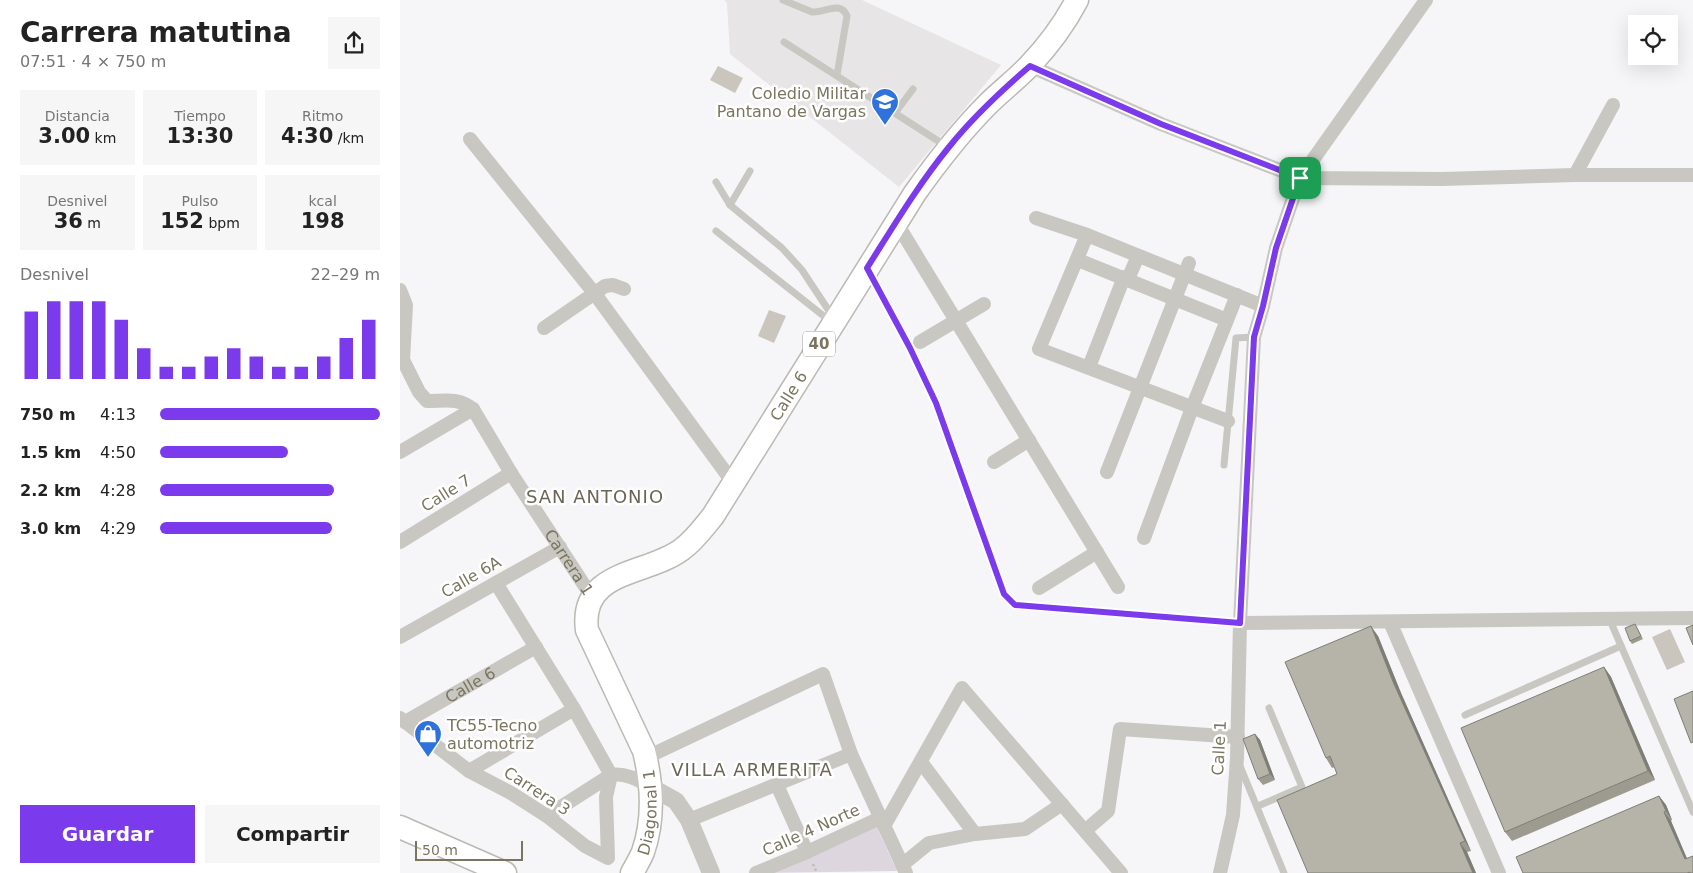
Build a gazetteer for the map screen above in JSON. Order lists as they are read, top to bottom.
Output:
{
  "streets": {
    "main road": [
      "40",
      "Calle 6",
      "Carrera 1",
      "Diagonal 1"
    ],
    "street": [
      "Calle 7",
      "Calle 6A",
      "Calle 1",
      "Carrera 3",
      "Calle 4 Norte"
    ]
  },
  "crossings": [
    ["40", "Calle 6"],
    ["Calle 6", "Carrera 1"],
    ["Calle 6", "Carrera 3"],
    ["Calle 7", "Carrera 1"],
    ["Carrera 1", "Calle 6A"],
    ["Carrera 1", "Diagonal 1"]
  ],
  "districts": ["SAN ANTONIO", "VILLA ARMERITA"],
  "places": {
    "school or university": ["Coledio Militar Pantano de Vargas"],
    "shop": ["TC55-Tecno automotriz"]
  },
  "scale_bar": "50 m",
  "page": {
    "heading": ["Carrera matutina", "07:51 · 4 × 750 m"],
    "stats": [
      ["Distancia", "3.00 km"],
      ["Tiempo", "13:30"],
      ["Ritmo", "4:30 /km"],
      ["Desnivel", "36 m"],
      ["Pulso", "152 bpm"],
      ["kcal", "198"]
    ],
    "chart": ["Desnivel", "22–29 m"],
    "list": [
      {
        "name": "750 m",
        "note": "4:13"
      },
      {
        "name": "1.5 km",
        "note": "4:50"
      },
      {
        "name": "2.2 km",
        "note": "4:28"
      },
      {
        "name": "3.0 km",
        "note": "4:29"
      }
    ],
    "buttons": ["Guardar", "Compartir"],
    "scale": "50 m"
  }
}
